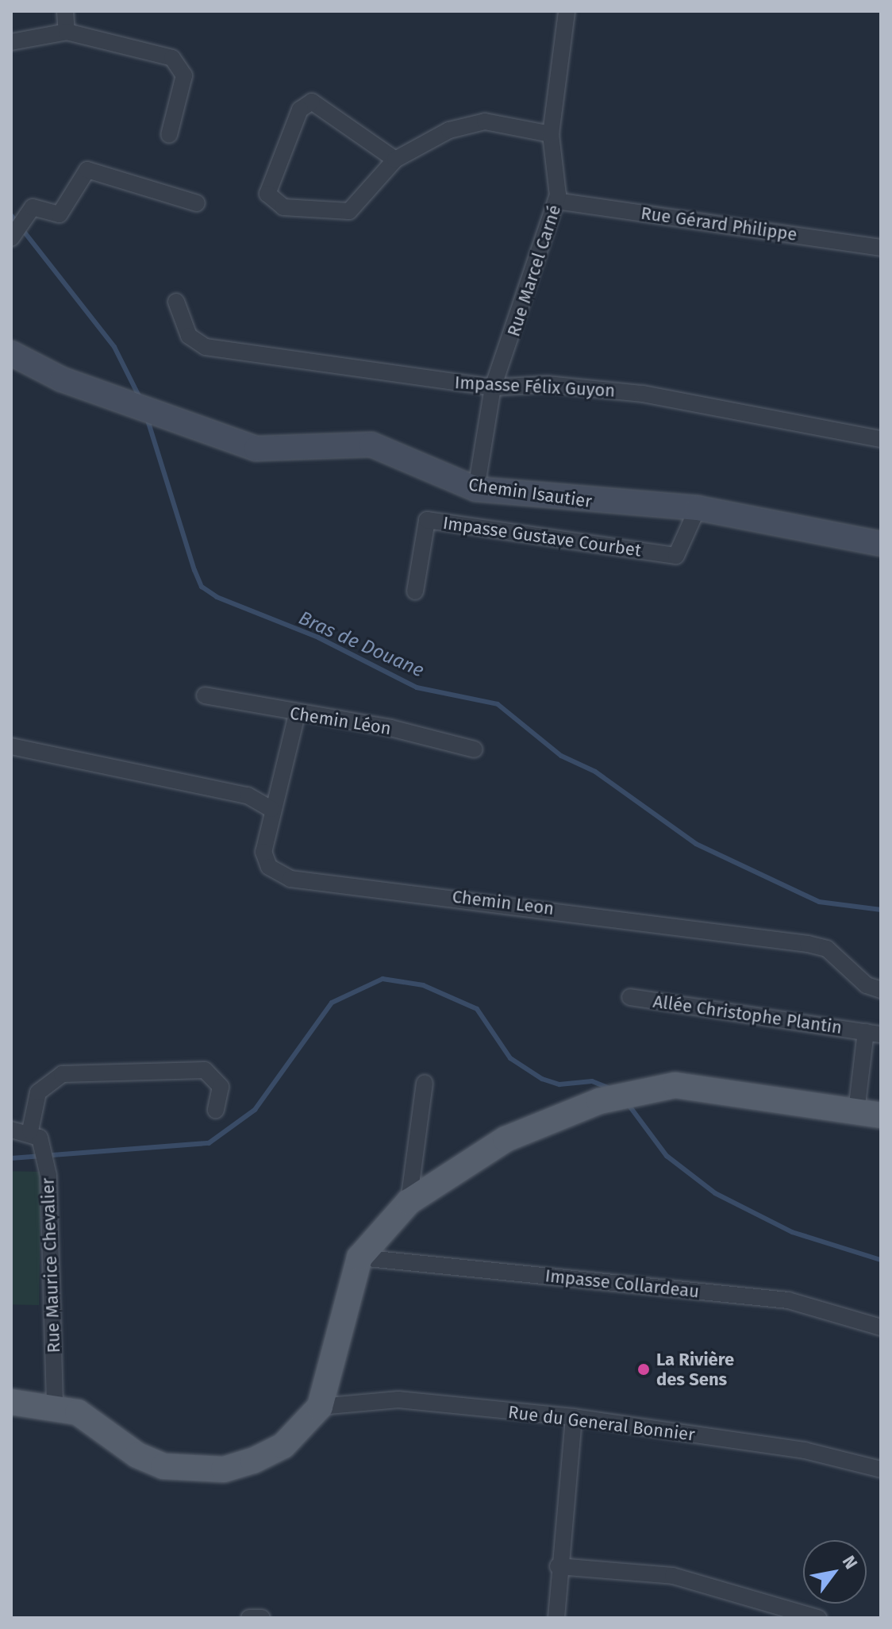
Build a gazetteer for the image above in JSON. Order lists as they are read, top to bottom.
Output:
{
  "streets": {
    "main road": ["Chemin Isautier"],
    "street": [
      "Rue Gérard Philippe",
      "Rue Marcel Carné",
      "Impasse Félix Guyon",
      "Impasse Gustave Courbet",
      "Chemin Léon",
      "Chemin Leon",
      "Allée Christophe Plantin",
      "Rue Maurice Chevalier",
      "Impasse Collardeau",
      "Rue du General Bonnier"
    ]
  },
  "crossings": [
    ["Rue Gérard Philippe", "Rue Marcel Carné"],
    ["Rue Marcel Carné", "Impasse Félix Guyon"],
    ["Rue Marcel Carné", "Chemin Isautier"],
    ["Chemin Isautier", "Impasse Gustave Courbet"],
    ["Chemin Léon", "Chemin Leon"]
  ],
  "water": ["Bras de Douane"],
  "places": ["La Rivière des Sens"],
  "north": "top right"
}
